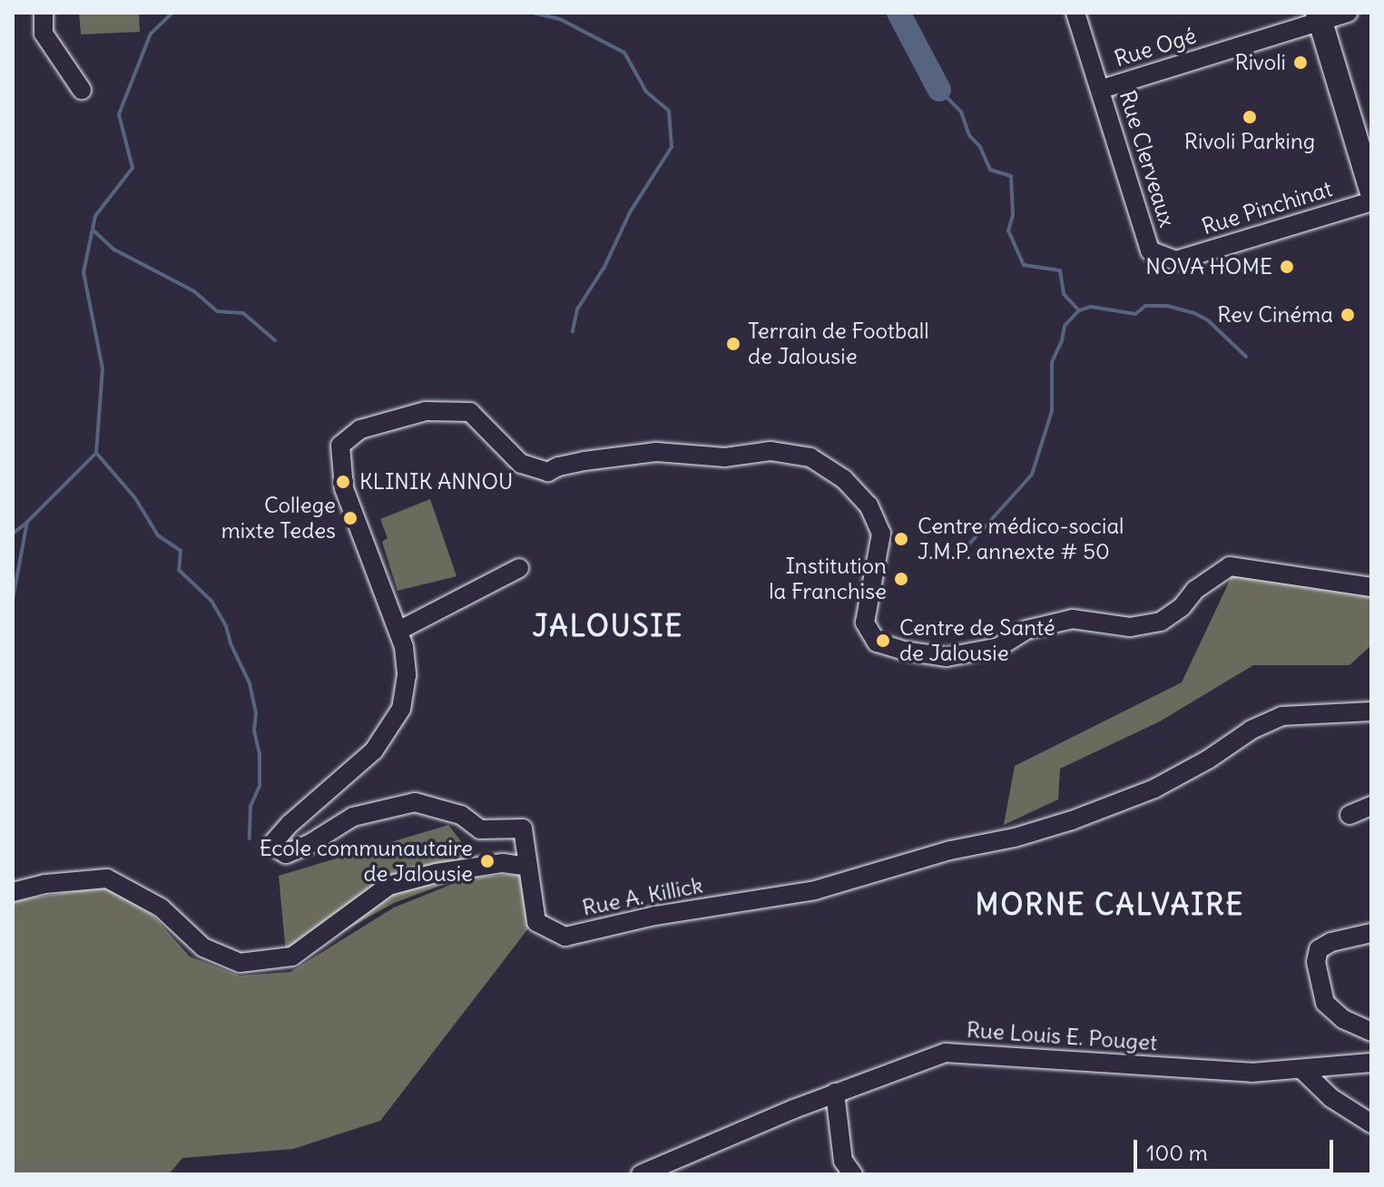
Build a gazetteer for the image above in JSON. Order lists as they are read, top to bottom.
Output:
{
  "streets": {
    "street": [
      "Rue Ogé",
      "Rue Clerveaux",
      "Rue Pinchinat",
      "Rue A. Killick",
      "Rue Louis E. Pouget"
    ]
  },
  "crossings": [
    ["Rue Ogé", "Rue Clerveaux"],
    ["Rue Clerveaux", "Rue Pinchinat"]
  ],
  "districts": ["JALOUSIE", "MORNE CALVAIRE"],
  "places": [
    "Rivoli",
    "Rivoli Parking",
    "NOVA HOME",
    "Rev Cinéma",
    "Terrain de Football de Jalousie",
    "KLINIK ANNOU",
    "College mixte Tedes",
    "Centre médico-social J.M.P. annexte # 50",
    "Institution la Franchise",
    "Centre de Santé de Jalousie",
    "Ecole communautaire de Jalousie"
  ],
  "scale_bar": "100 m"
}
